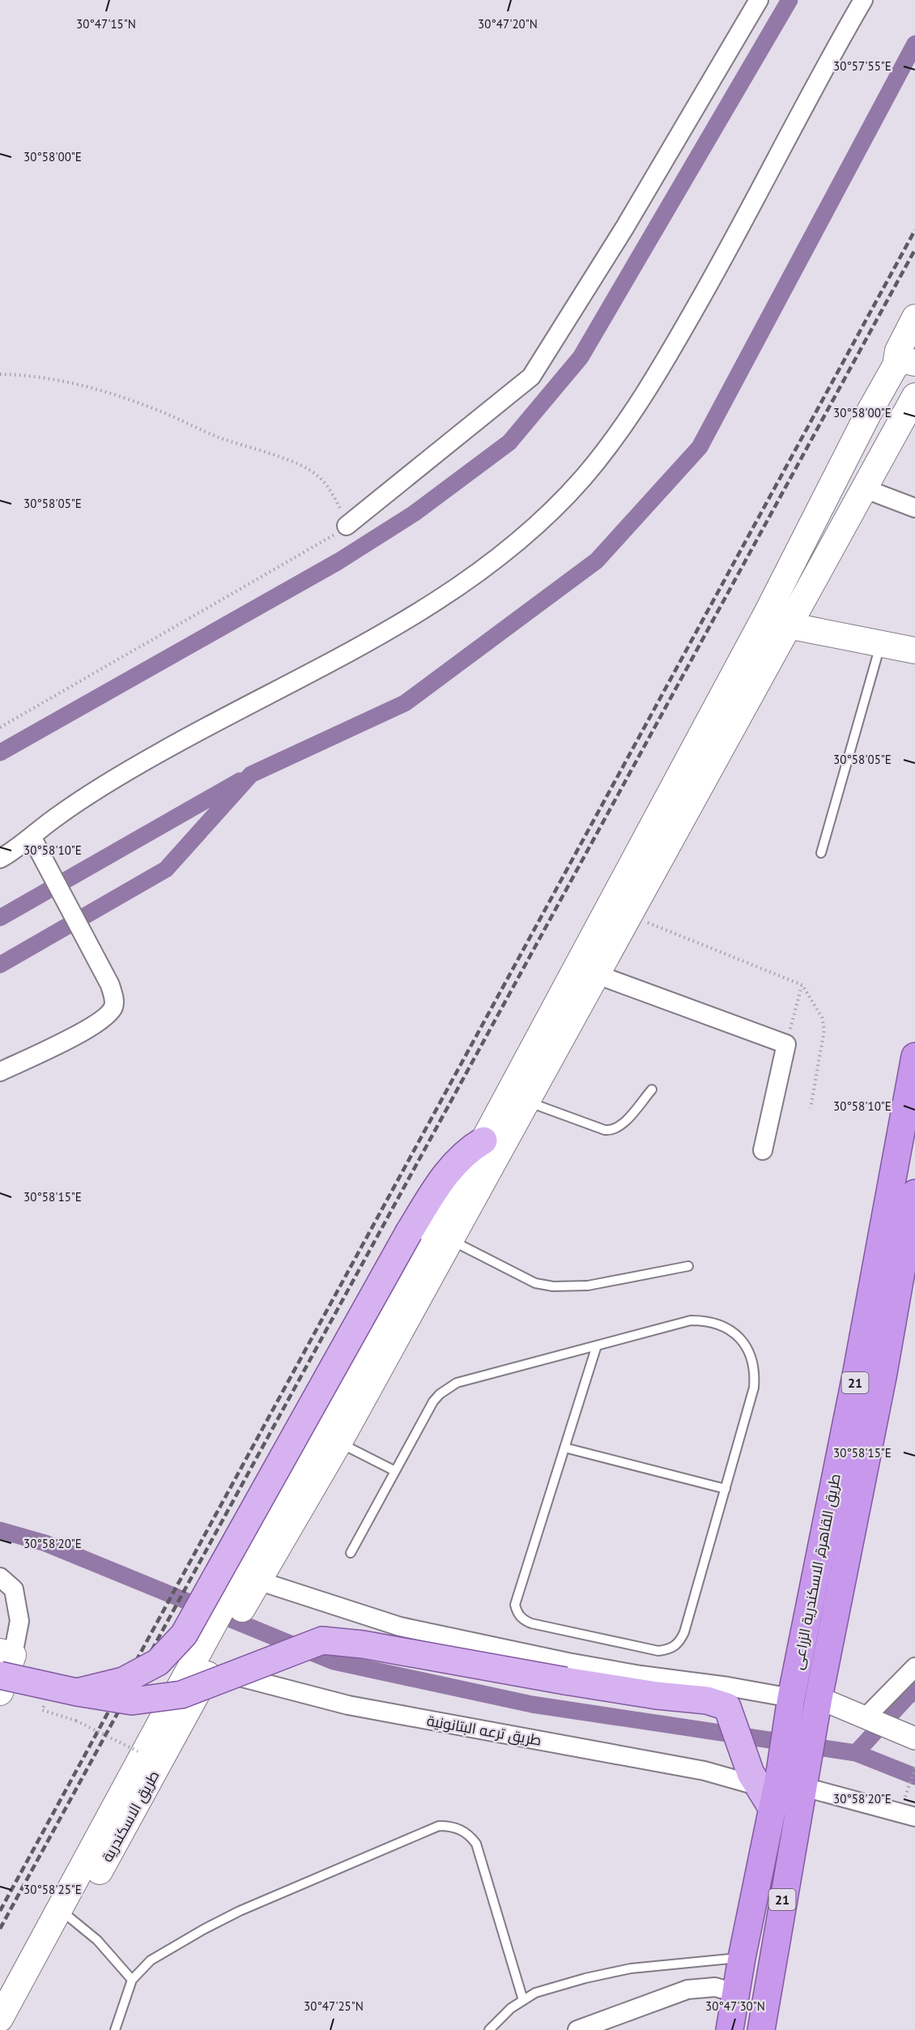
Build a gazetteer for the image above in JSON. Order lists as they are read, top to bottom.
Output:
{
  "streets": {
    "highway": ["21", "طريق القاهرة, الاسكندرية الزراعى"],
    "main road": ["طريق الاسكندرية"],
    "street": ["طريق ترعه البتانونية"]
  },
  "crossings": [
    ["طريق القاهرة, الاسكندرية الزراعى", "طريق ترعه البتانونية"],
    ["طريق ترعه البتانونية", "طريق الاسكندرية"]
  ],
  "coordinates": [
    "30°47'15\"N",
    "30°47'20\"N",
    "30°57'55\"E",
    "30°58'00\"E",
    "30°58'05\"E",
    "30°58'10\"E",
    "30°58'15\"E",
    "30°58'20\"E",
    "30°58'25\"E",
    "30°47'25\"N",
    "30°47'30\"N"
  ]
}
